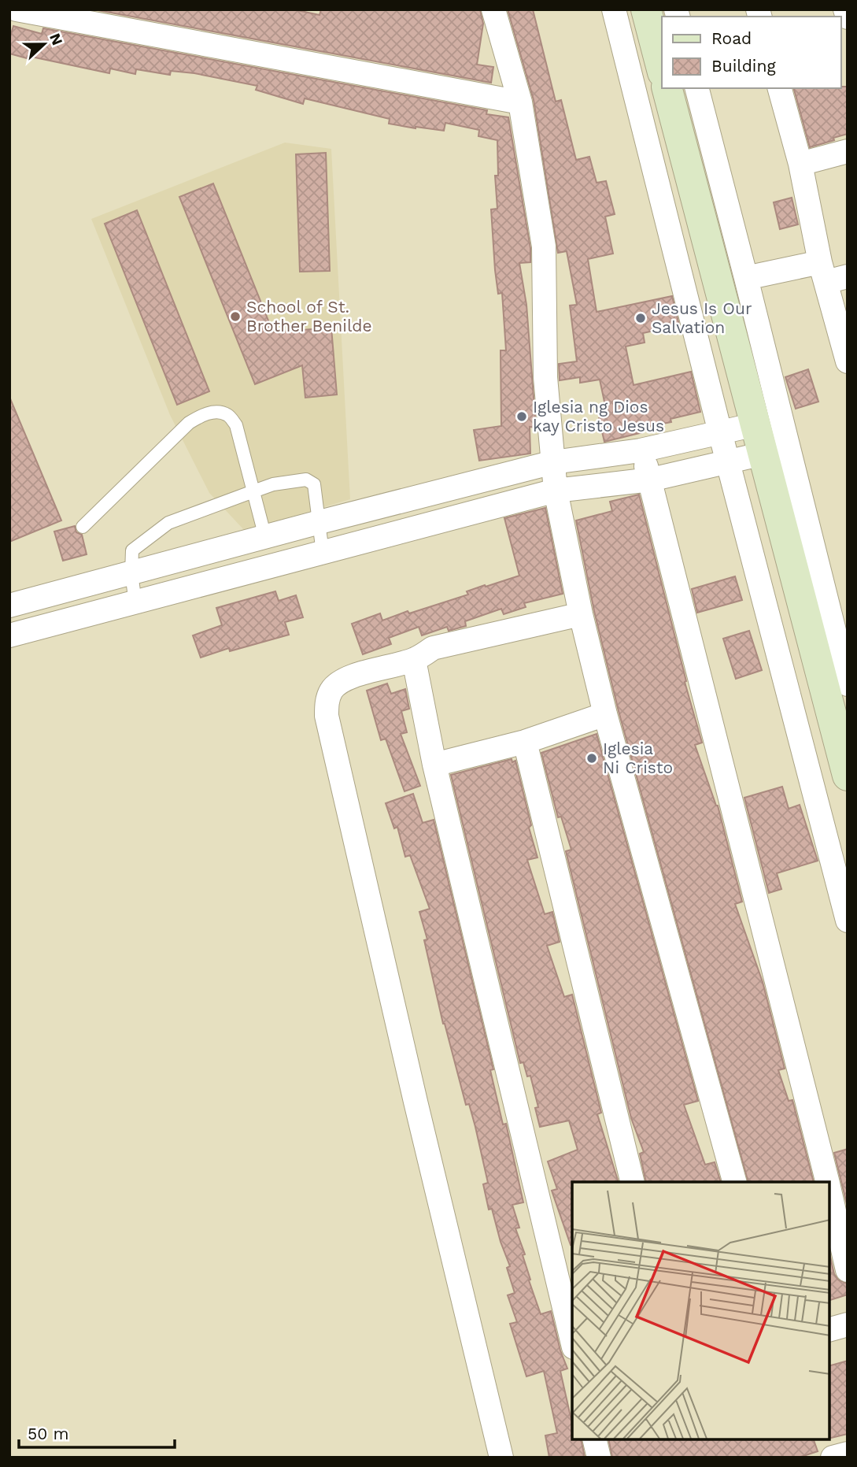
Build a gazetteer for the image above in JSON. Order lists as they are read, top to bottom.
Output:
{
  "places": [
    "School of St. Brother Benilde",
    "Jesus Is Our Salvation",
    "Iglesia ng Dios kay Cristo Jesus",
    "Iglesia Ni Cristo"
  ],
  "legend": ["Road", "Building"],
  "scale_bar": "50 m",
  "north": "right"
}
